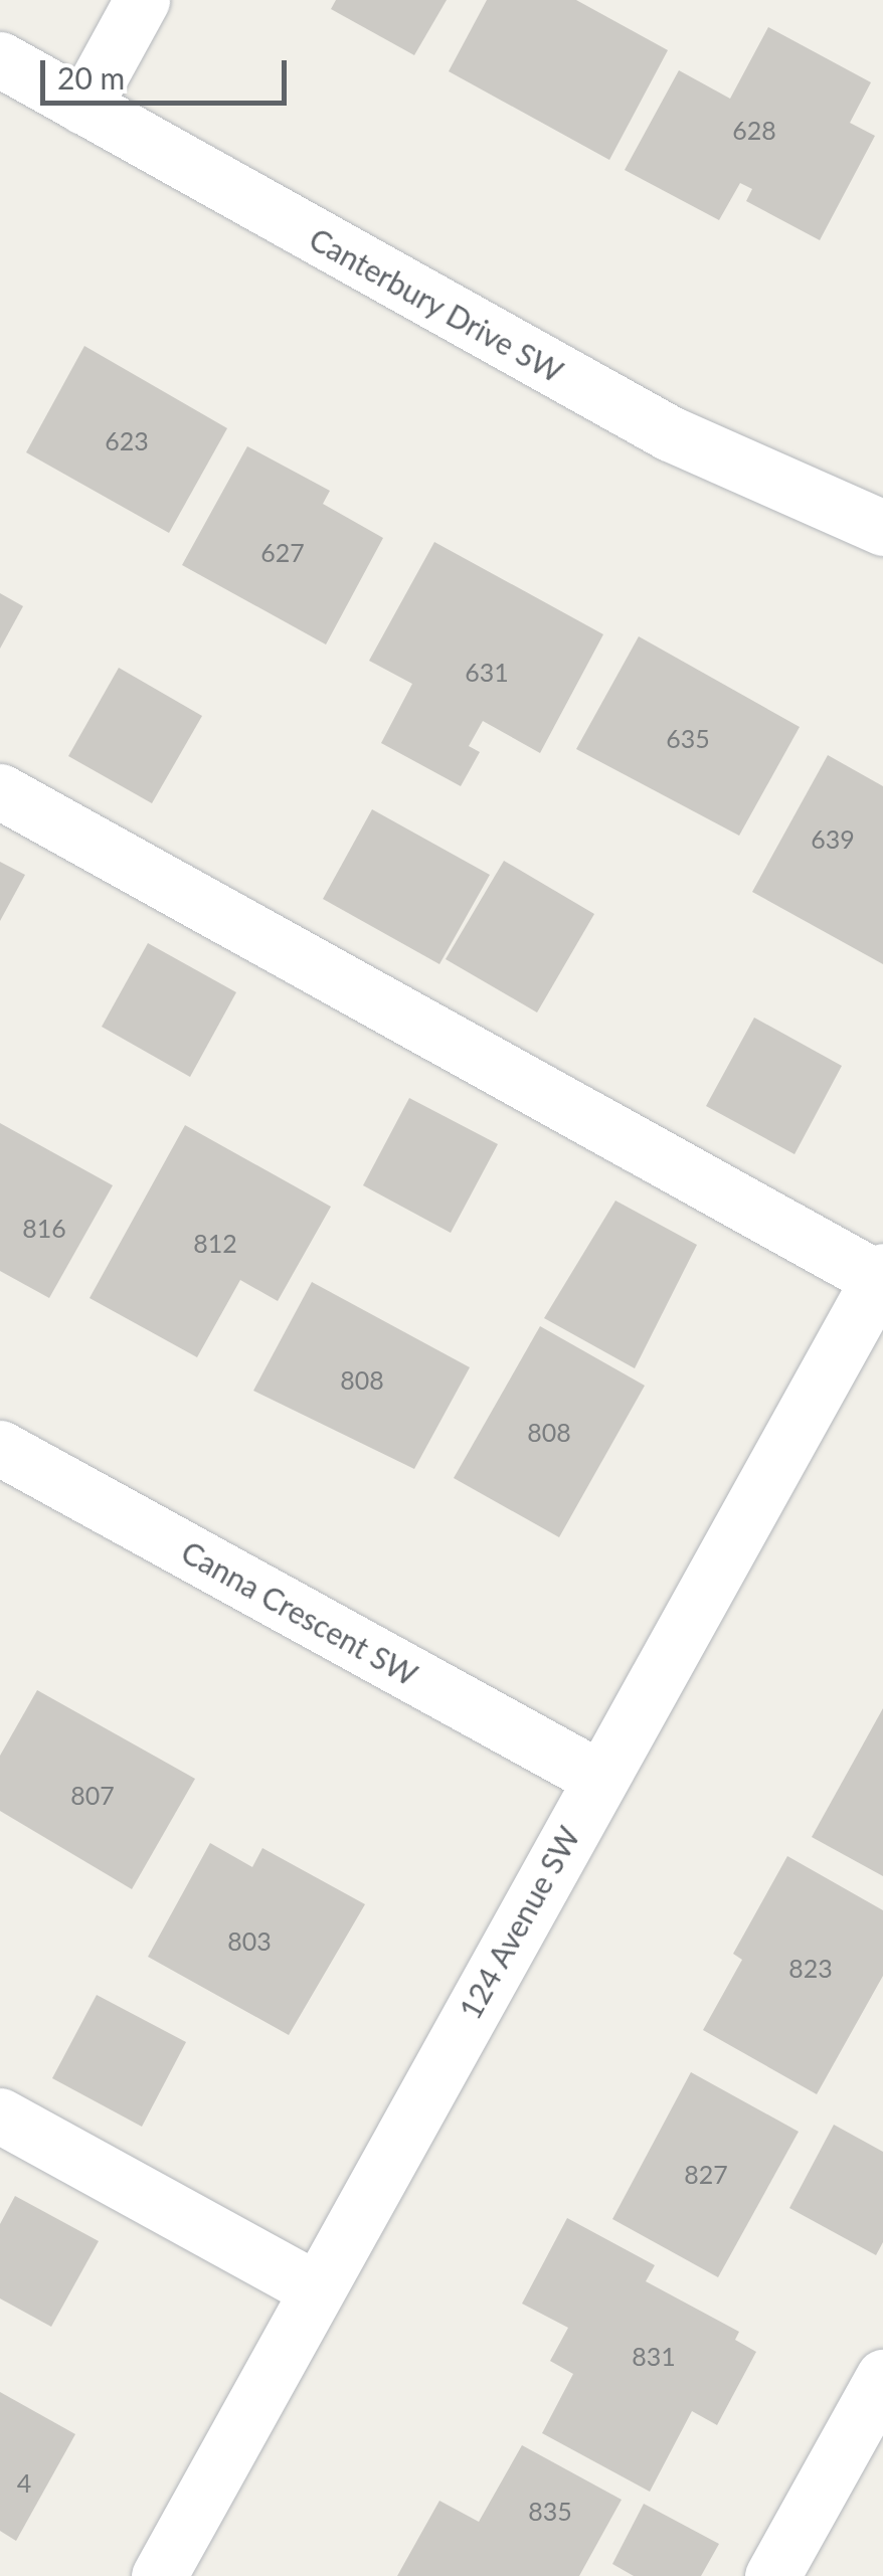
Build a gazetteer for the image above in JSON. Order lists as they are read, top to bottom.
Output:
{
  "streets": {
    "street": ["Canterbury Drive SW", "Canna Crescent SW", "124 Avenue SW"]
  },
  "crossings": [
    ["Canna Crescent SW", "124 Avenue SW"]
  ],
  "house_numbers": [
    "628",
    "623",
    "627",
    "631",
    "635",
    "639",
    "816",
    "812",
    "808",
    "808",
    "807",
    "803",
    "823",
    "827",
    "831",
    "4",
    "835"
  ],
  "scale_bar": "20 m"
}
